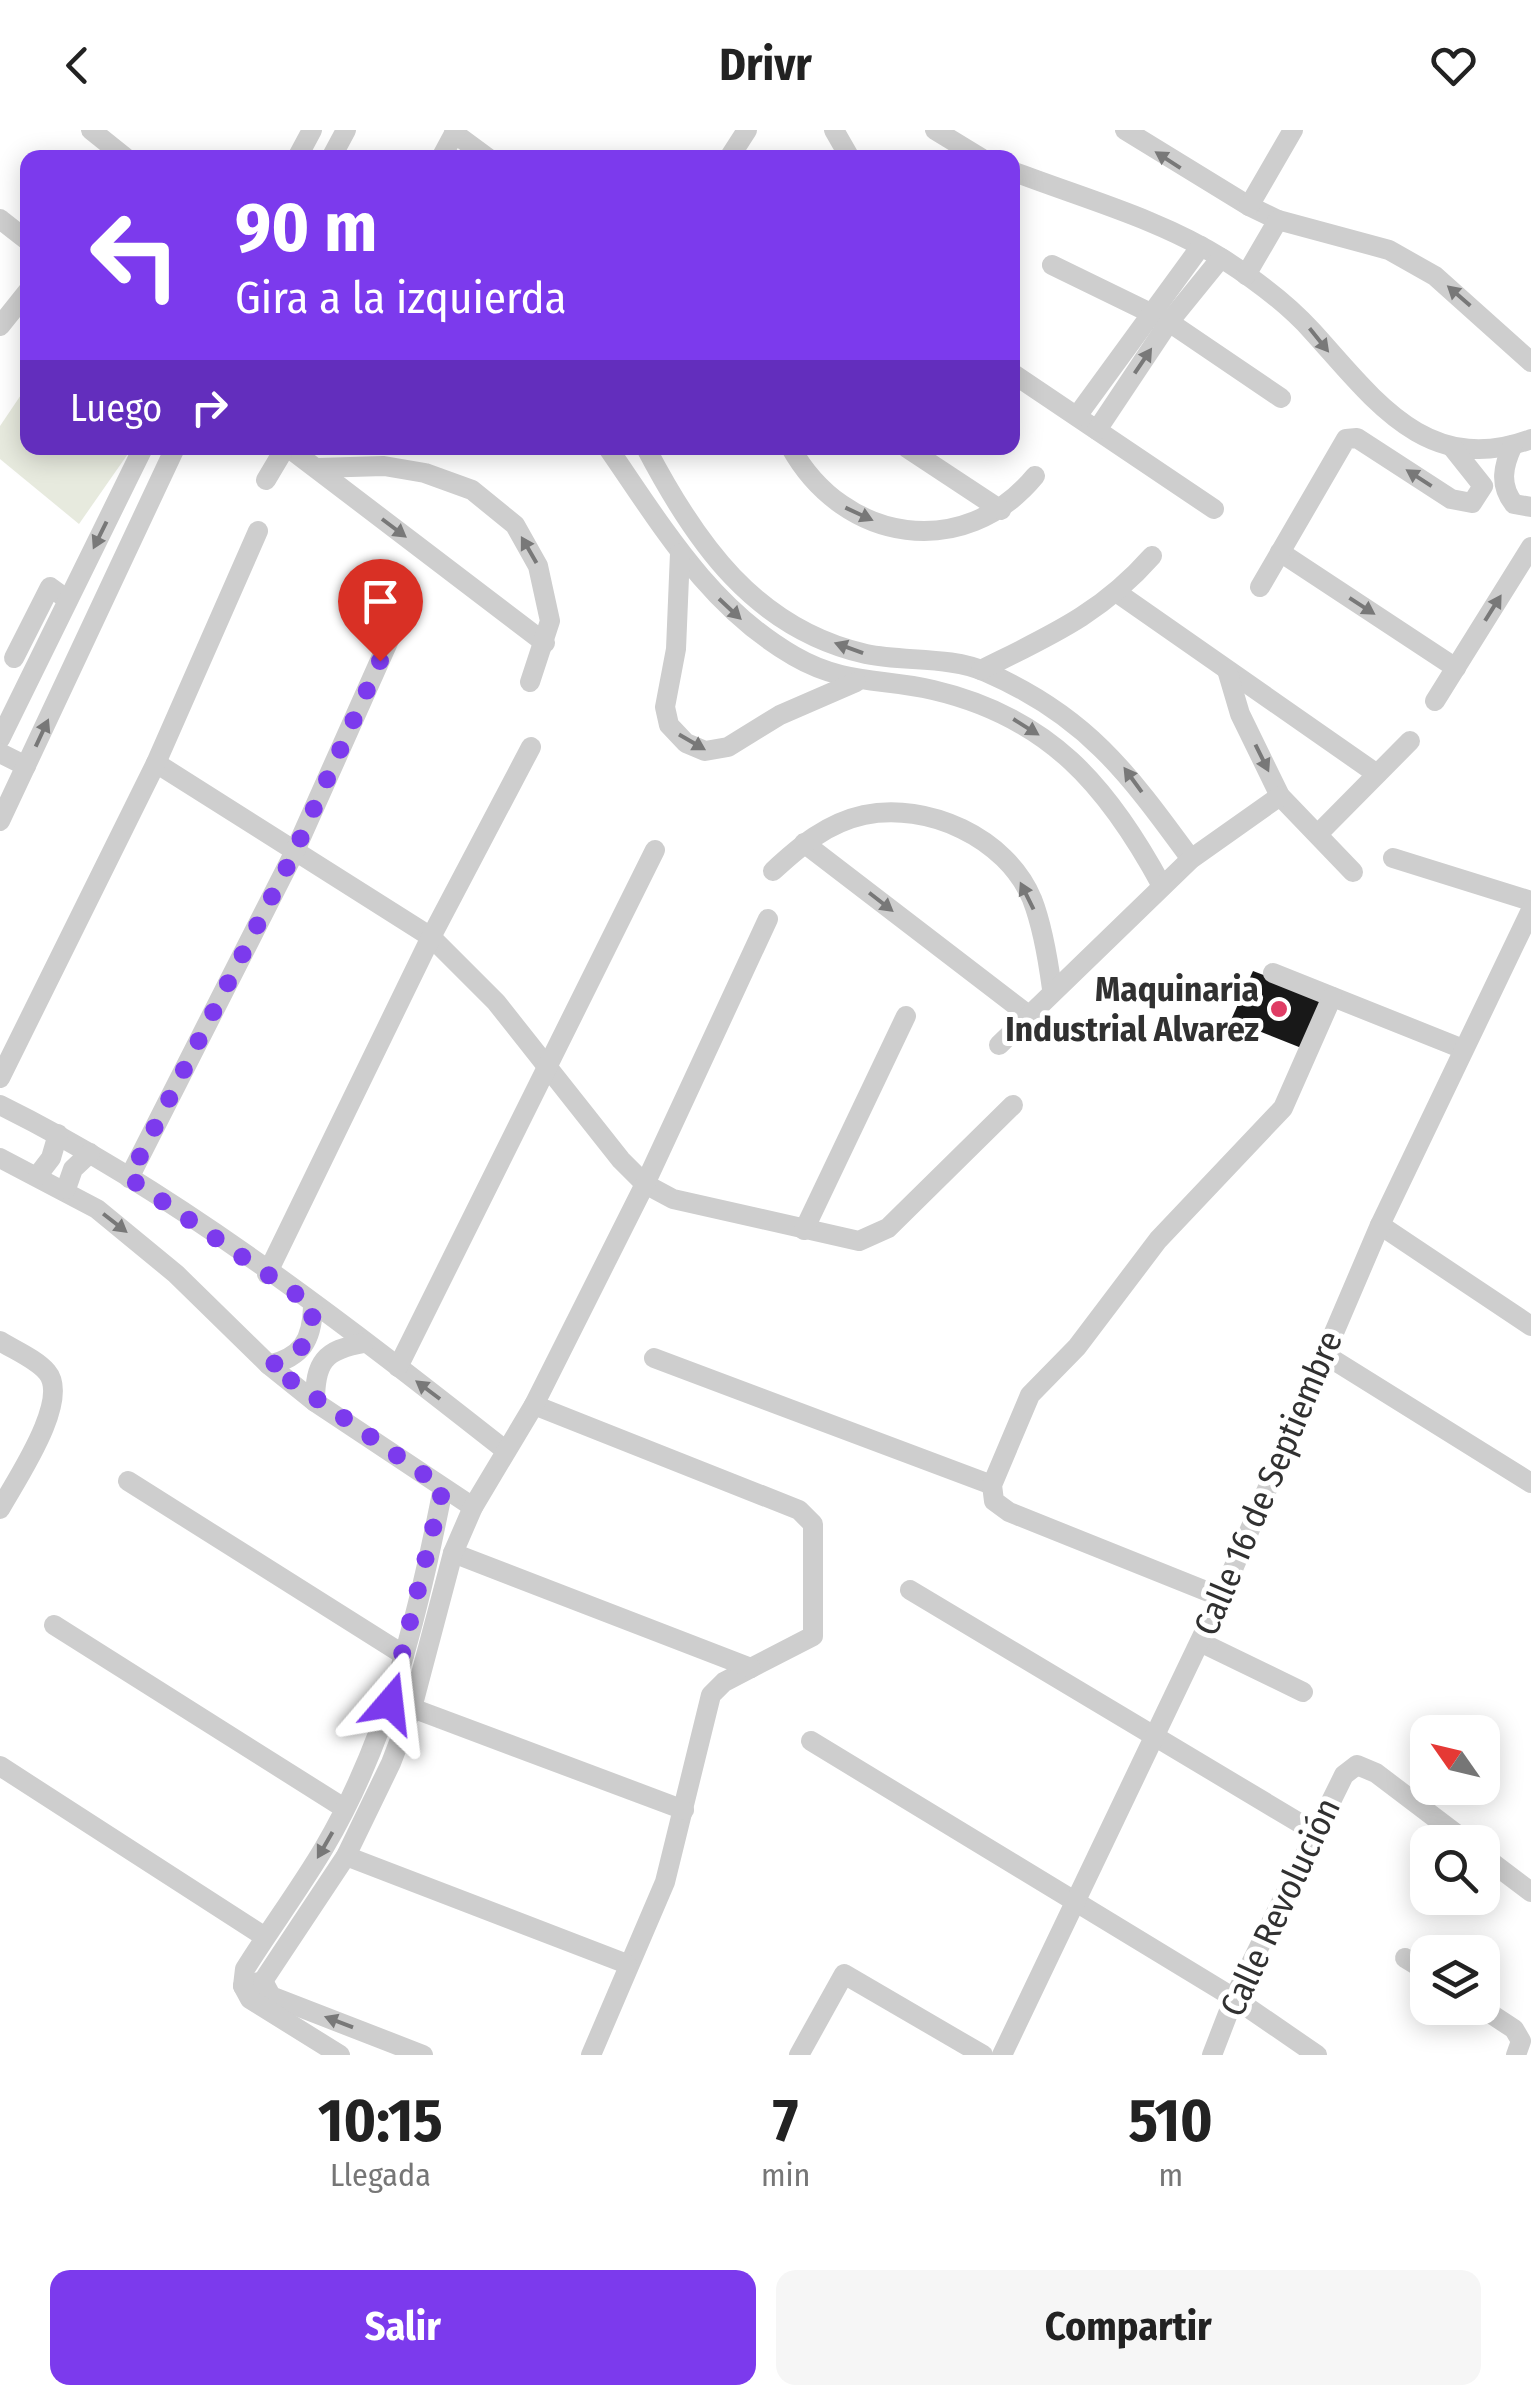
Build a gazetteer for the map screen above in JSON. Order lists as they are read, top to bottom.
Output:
{
  "streets": {
    "street": ["Calle 16 de Septiembre", "Calle Revolución"]
  },
  "places": ["Maquinaria Industrial Alvarez"],
  "north": "top left",
  "page": {
    "header": "Drivr",
    "turn": ["90 m", "Gira a la izquierda"],
    "then": "Luego",
    "eta": [
      "10:15",
      "Llegada",
      "7",
      "min",
      "510",
      "m"
    ],
    "buttons": ["Salir", "Compartir"]
  }
}
